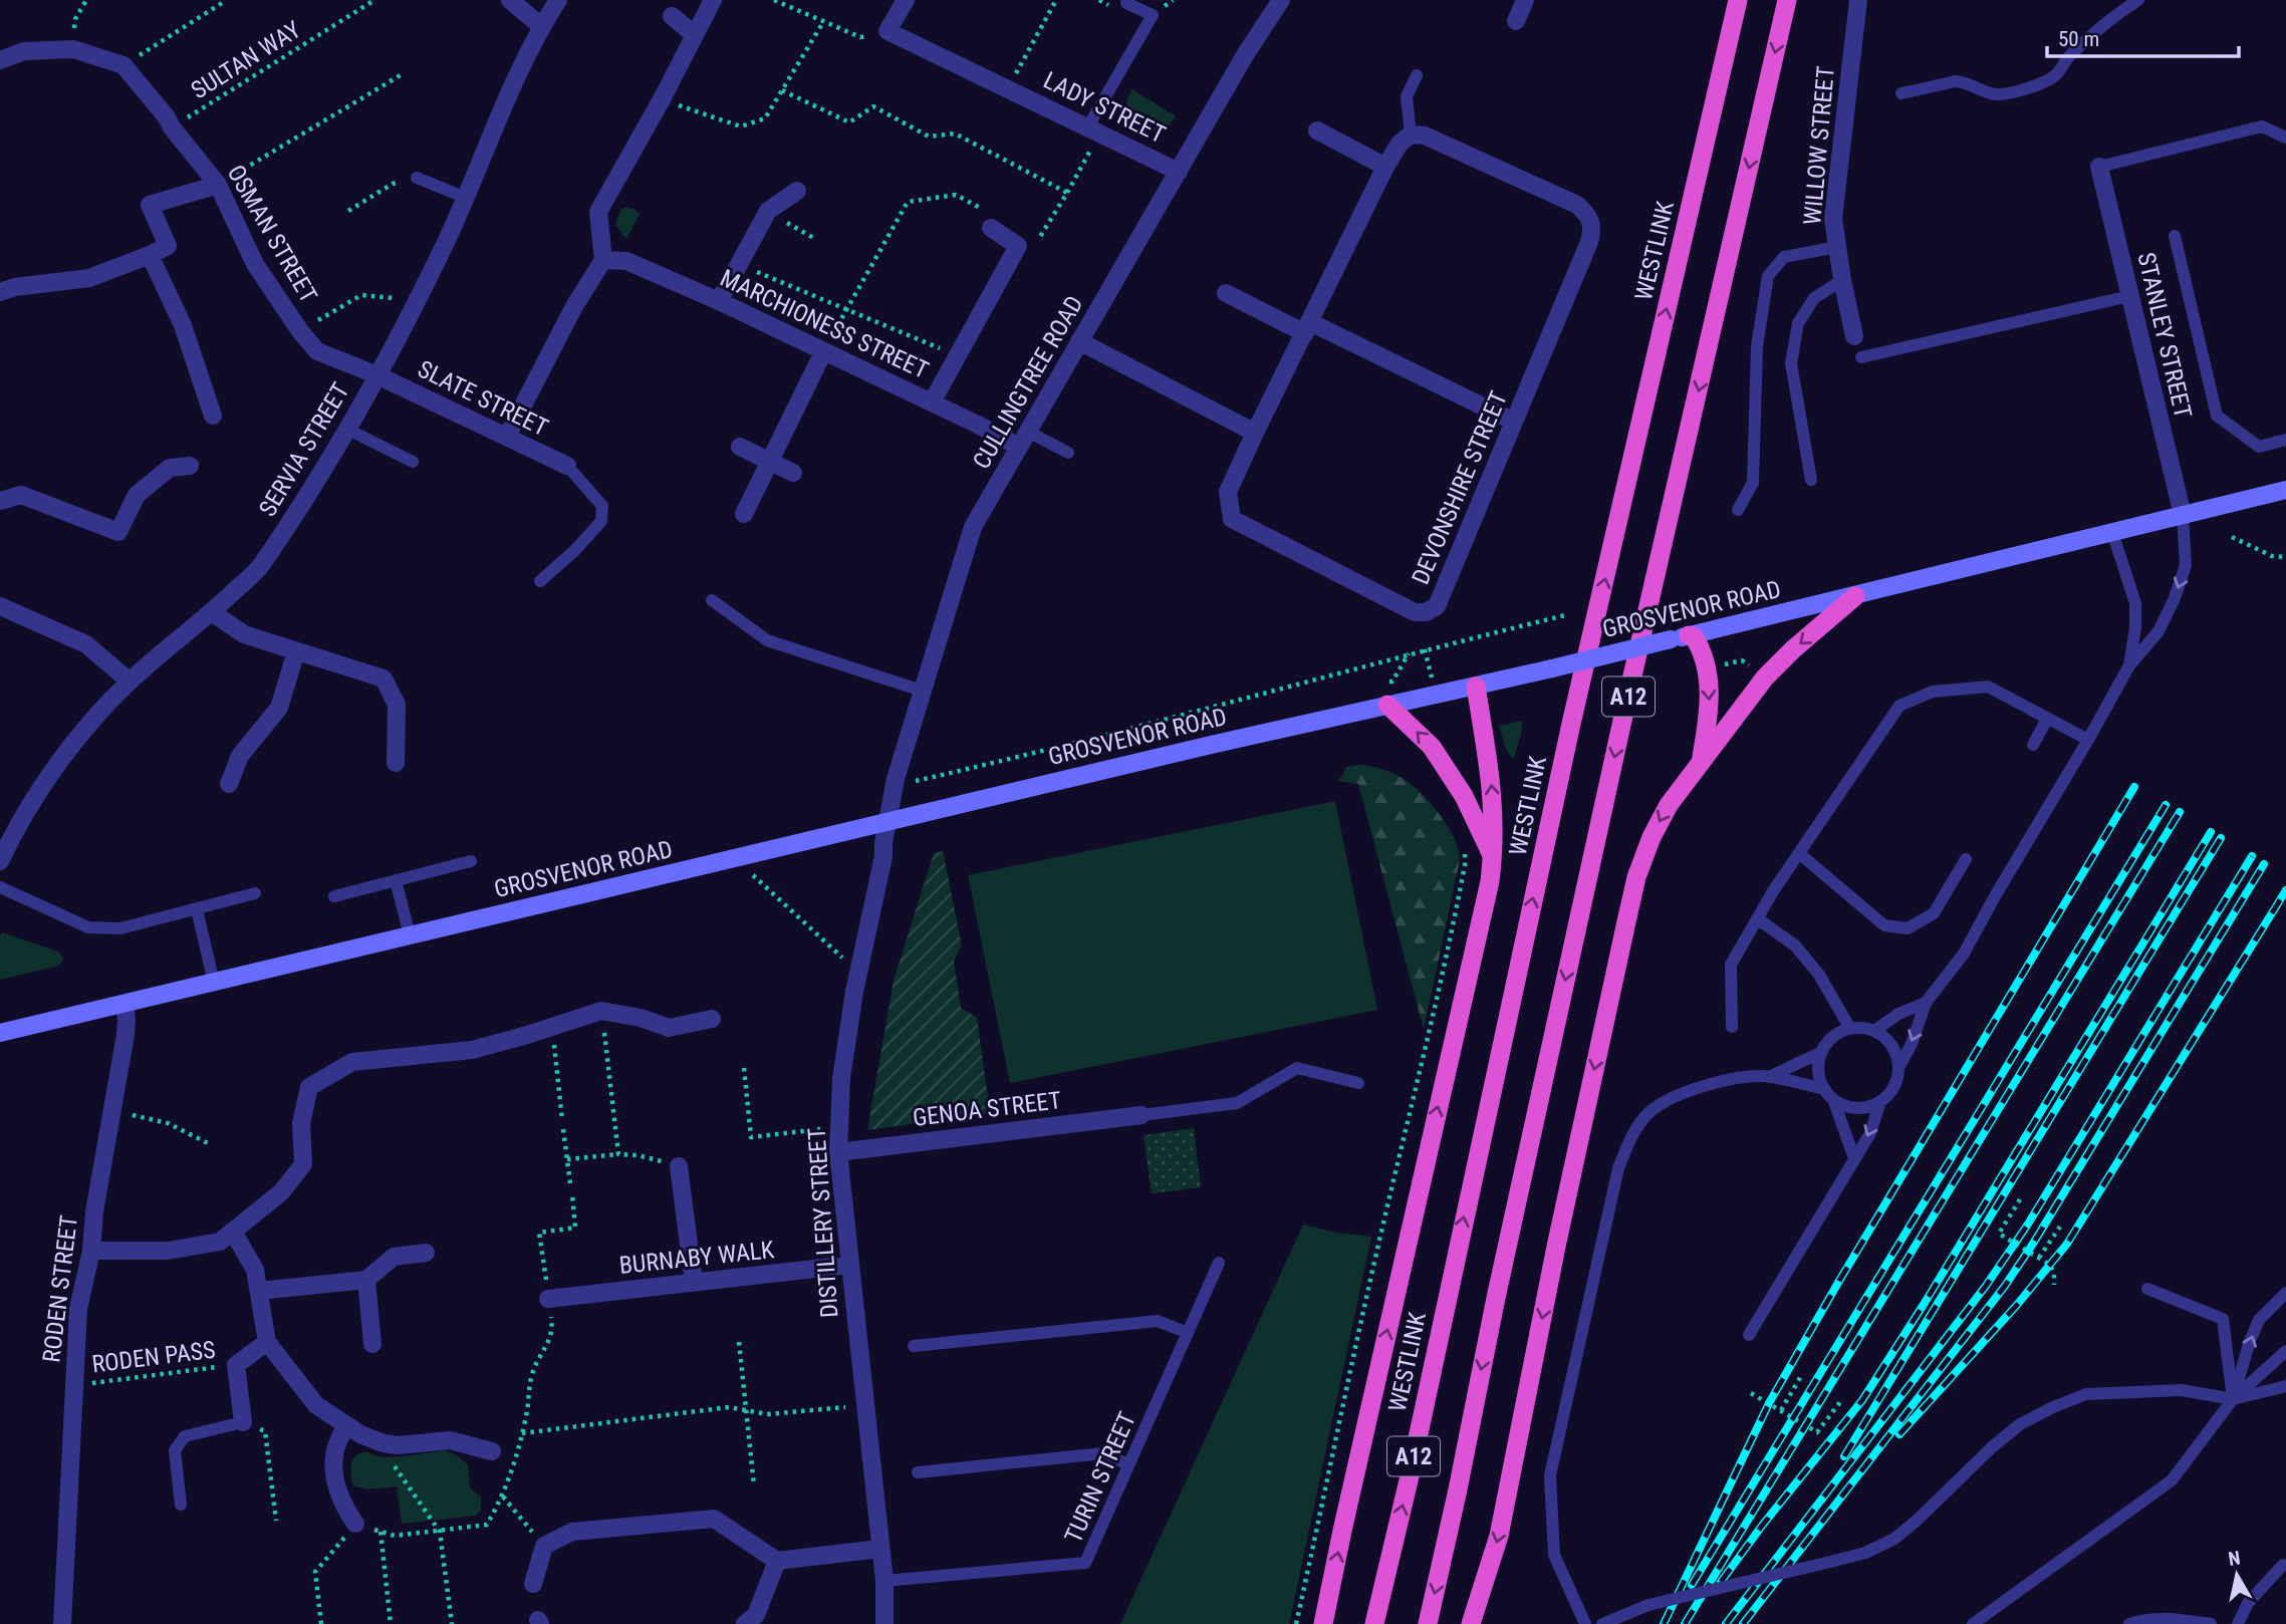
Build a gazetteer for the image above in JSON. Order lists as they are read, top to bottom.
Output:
{
  "streets": {
    "highway": ["WESTLINK", "A12"],
    "main road": ["GROSVENOR ROAD"],
    "street": [
      "LADY STREET",
      "WILLOW STREET",
      "OSMAN STREET",
      "MARCHIONESS STREET",
      "STANLEY STREET",
      "CULLINGTREE ROAD",
      "SLATE STREET",
      "SERVIA STREET",
      "DEVONSHIRE STREET",
      "GENOA STREET",
      "DISTILLERY STREET",
      "BURNABY WALK",
      "RODEN STREET"
    ],
    "lane": ["TURIN STREET"],
    "path": ["SULTAN WAY", "RODEN PASS"]
  },
  "crossings": [
    ["SULTAN WAY", "OSMAN STREET"],
    ["LADY STREET", "CULLINGTREE ROAD"],
    ["OSMAN STREET", "SLATE STREET"],
    ["OSMAN STREET", "SERVIA STREET"],
    ["MARCHIONESS STREET", "CULLINGTREE ROAD"],
    ["STANLEY STREET", "GROSVENOR ROAD"],
    ["CULLINGTREE ROAD", "GROSVENOR ROAD"],
    ["CULLINGTREE ROAD", "DISTILLERY STREET"],
    ["SLATE STREET", "SERVIA STREET"],
    ["GROSVENOR ROAD", "DISTILLERY STREET"],
    ["GROSVENOR ROAD", "RODEN STREET"],
    ["GENOA STREET", "DISTILLERY STREET"],
    ["DISTILLERY STREET", "BURNABY WALK"],
    ["DISTILLERY STREET", "TURIN STREET"],
    ["RODEN STREET", "RODEN PASS"]
  ],
  "scale_bar": "50 m",
  "north": "top"
}
